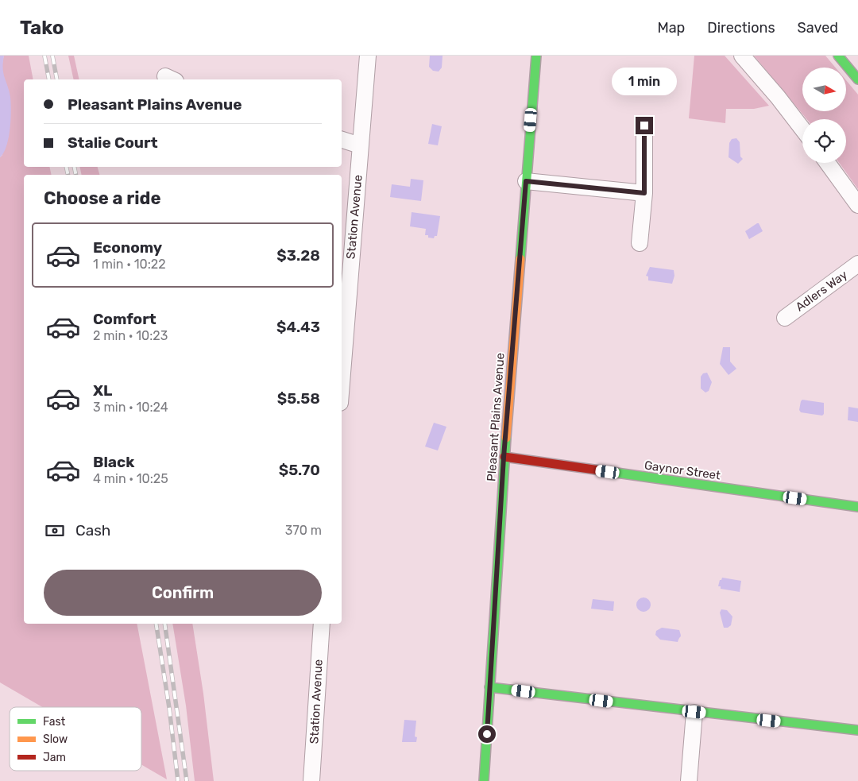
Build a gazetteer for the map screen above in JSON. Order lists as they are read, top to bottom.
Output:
{
  "streets": {
    "main road": ["Pleasant Plains Avenue", "Gaynor Street"],
    "street": ["Station Avenue", "Adlers Way"]
  },
  "crossings": [
    ["Pleasant Plains Avenue", "Gaynor Street"]
  ],
  "legend": ["Fast", "Slow", "Jam"],
  "north": "right",
  "page": {
    "header": "Tako",
    "nav": ["Map", "Directions", "Saved"],
    "bubble": "1 min",
    "banner": ["Pleasant Plains Avenue", "Stalie Court"],
    "heading": "Choose a ride",
    "list": [
      {
        "name": "Economy",
        "note": "1 min · 10:22",
        "value": "$3.28"
      },
      {
        "name": "Comfort",
        "note": "2 min · 10:23",
        "value": "$4.43"
      },
      {
        "name": "XL",
        "note": "3 min · 10:24",
        "value": "$5.58"
      },
      {
        "name": "Black",
        "note": "4 min · 10:25",
        "value": "$5.70"
      }
    ],
    "pay": ["Cash", "370 m"],
    "buttons": "Confirm"
  }
}
